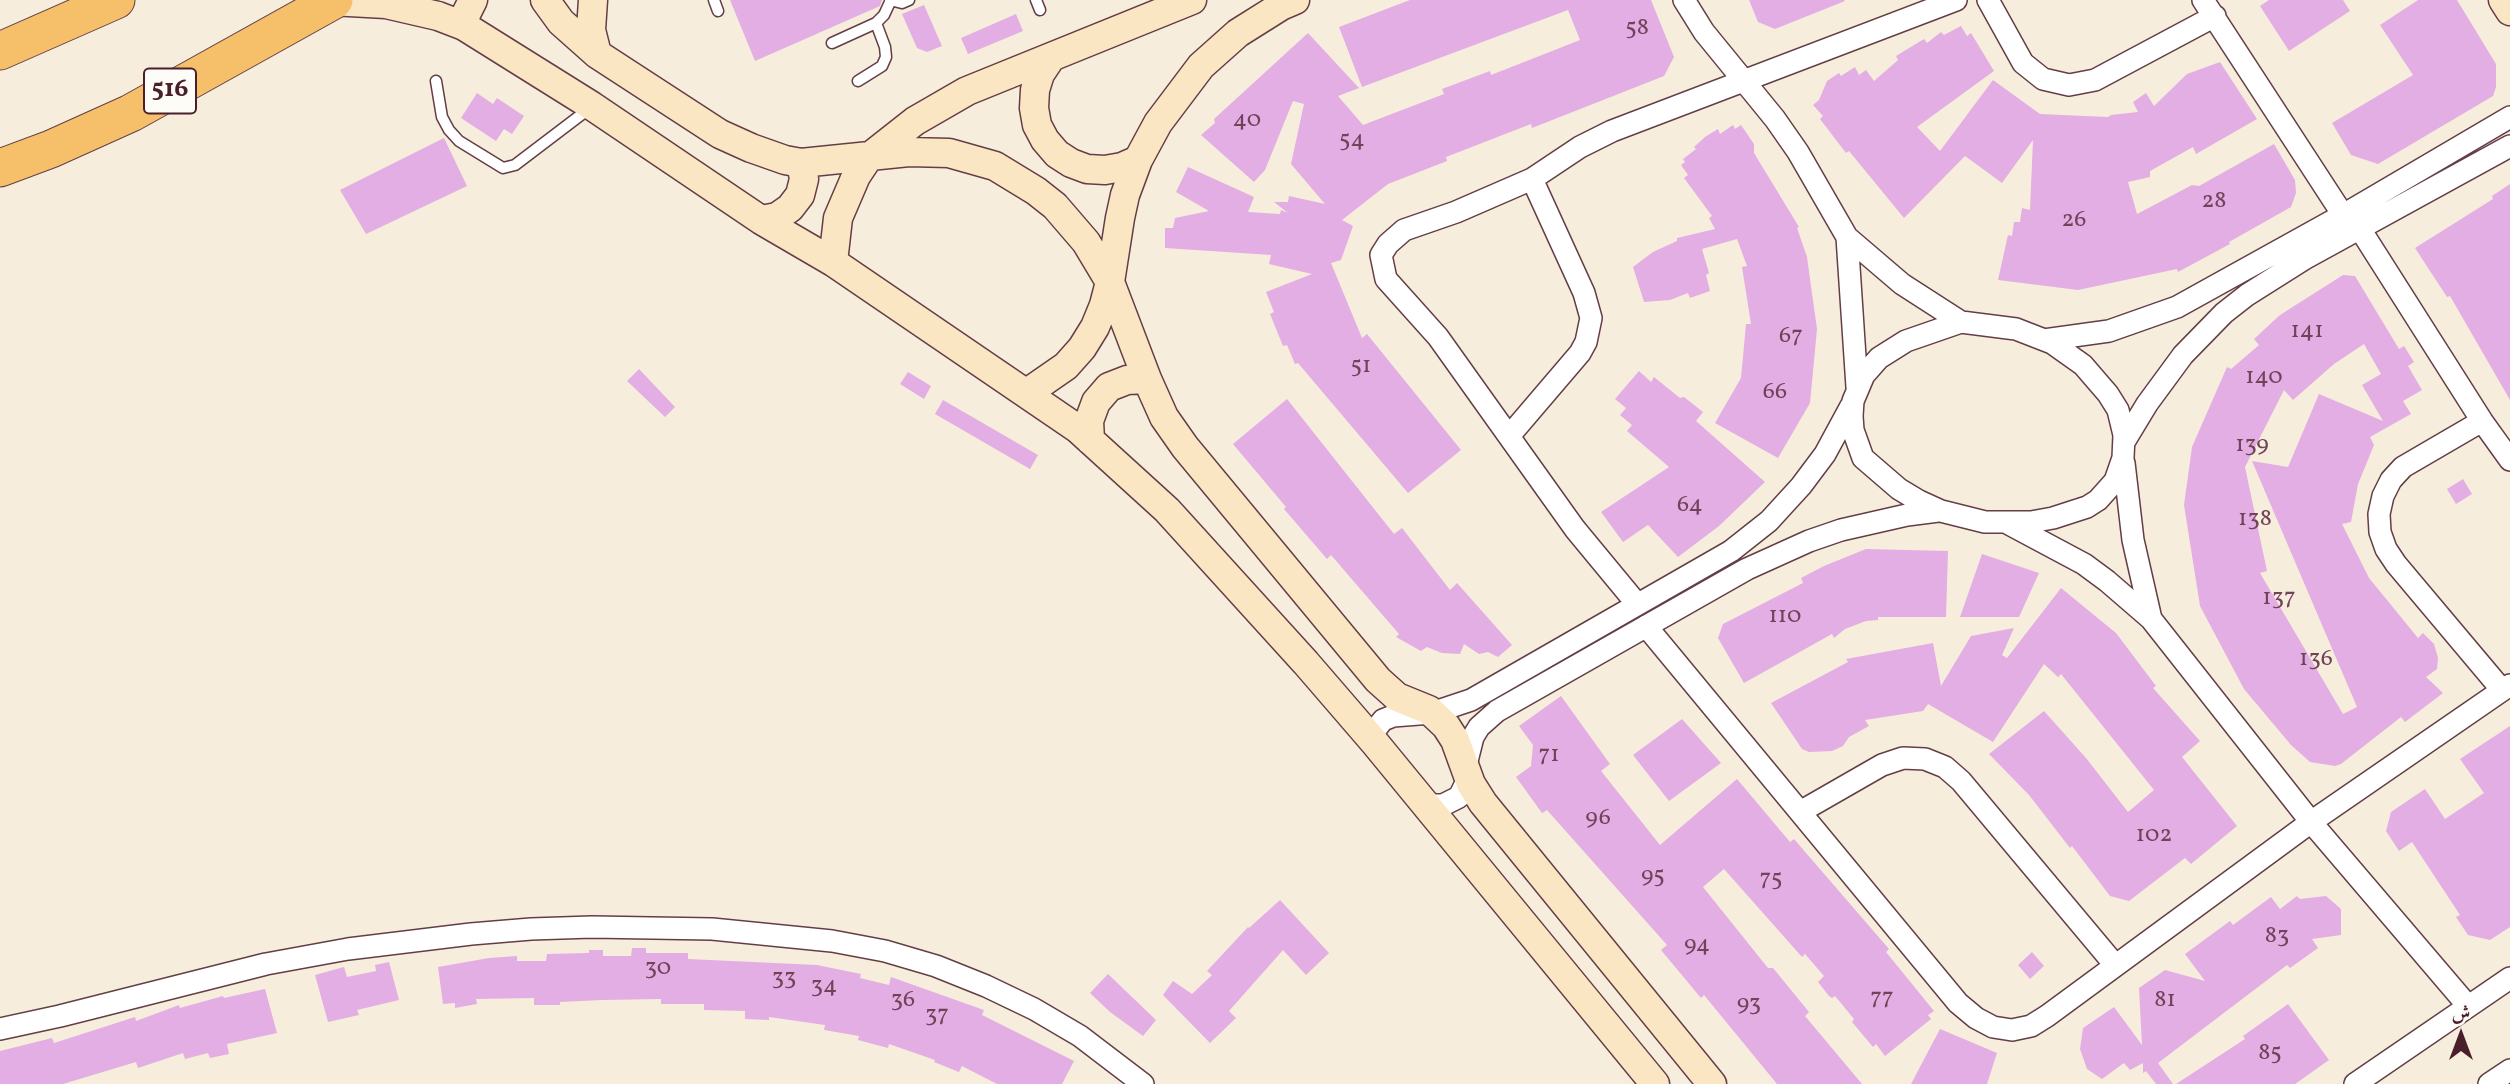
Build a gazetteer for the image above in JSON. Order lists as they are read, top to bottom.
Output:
{
  "streets": {
    "highway": ["516"]
  },
  "house_numbers": [
    "58",
    "40",
    "54",
    "28",
    "26",
    "141",
    "67",
    "51",
    "140",
    "66",
    "139",
    "64",
    "138",
    "137",
    "110",
    "136",
    "71",
    "96",
    "102",
    "95",
    "75",
    "83",
    "94",
    "30",
    "33",
    "34",
    "77",
    "36",
    "81",
    "93",
    "37",
    "85"
  ],
  "north": "top"
}
